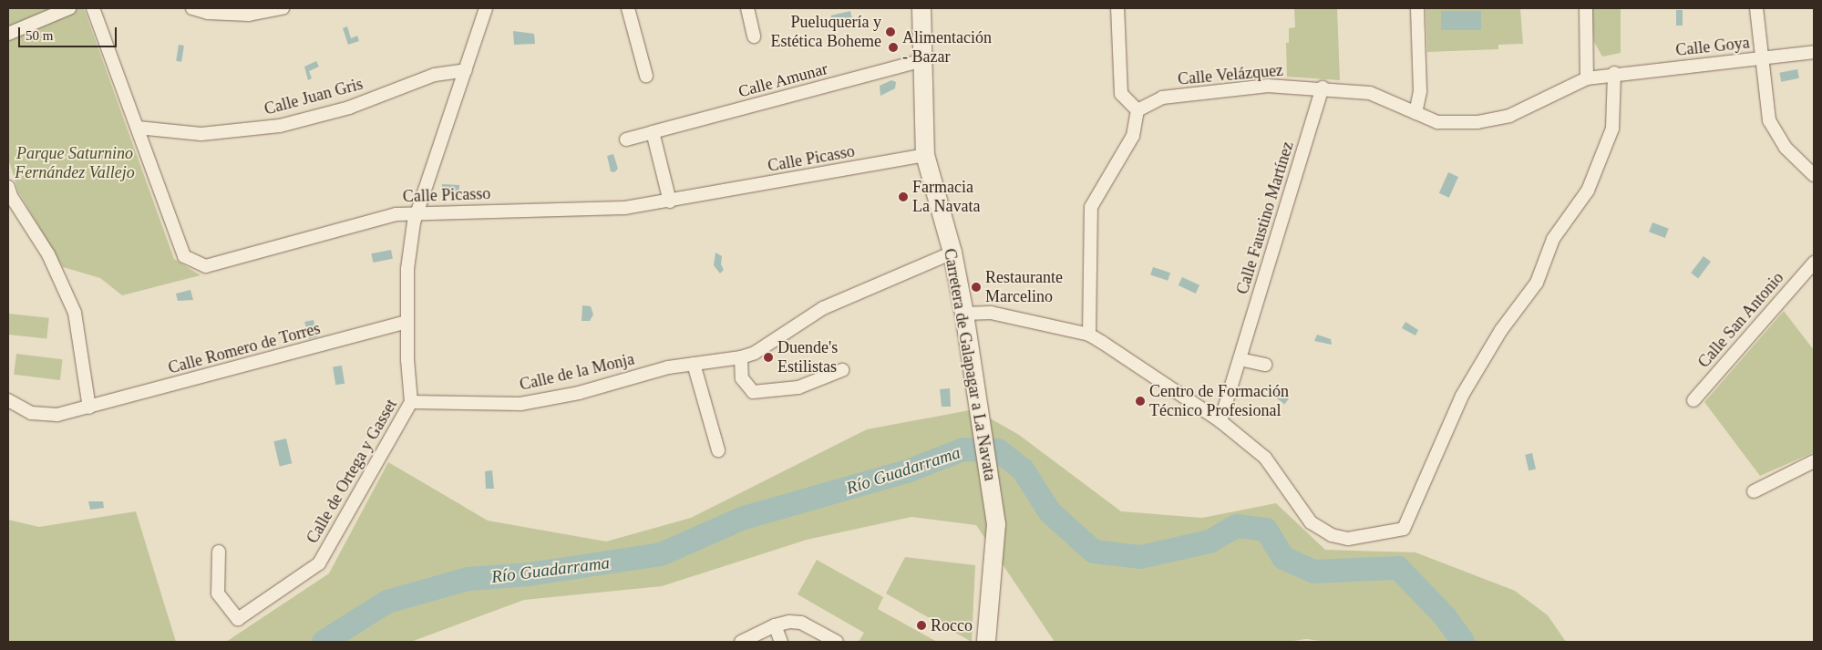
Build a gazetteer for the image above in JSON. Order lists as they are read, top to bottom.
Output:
{
  "streets": {
    "main road": ["Carretera de Galapagar a La Navata"],
    "street": [
      "Calle Goya",
      "Calle Velázquez",
      "Calle Amunar",
      "Calle Juan Gris",
      "Calle Picasso",
      "Calle Faustino Martínez",
      "Calle San Antonio",
      "Calle Romero de Torres",
      "Calle de la Monja",
      "Calle de Ortega y Gasset"
    ]
  },
  "crossings": [
    ["Calle Goya", "Calle Velázquez"],
    ["Calle Velázquez", "Calle Faustino Martínez"],
    ["Calle Amunar", "Carretera de Galapagar a La Navata"],
    ["Calle Juan Gris", "Calle Picasso"],
    ["Calle Juan Gris", "Calle de Ortega y Gasset"],
    ["Calle Picasso", "Carretera de Galapagar a La Navata"],
    ["Calle Picasso", "Calle de Ortega y Gasset"],
    ["Calle Romero de Torres", "Calle de Ortega y Gasset"],
    ["Carretera de Galapagar a La Navata", "Calle de la Monja"],
    ["Calle de la Monja", "Calle de Ortega y Gasset"]
  ],
  "water": ["Río Guadarrama"],
  "parks": ["Parque Saturnino Fernández Vallejo"],
  "places": [
    "Pueluquería y Estética Boheme",
    "Alimentación - Bazar",
    "Farmacia La Navata",
    "Restaurante Marcelino",
    "Duende's Estilistas",
    "Centro de Formación Técnico Profesional",
    "Rocco"
  ],
  "scale_bar": "50 m"
}
